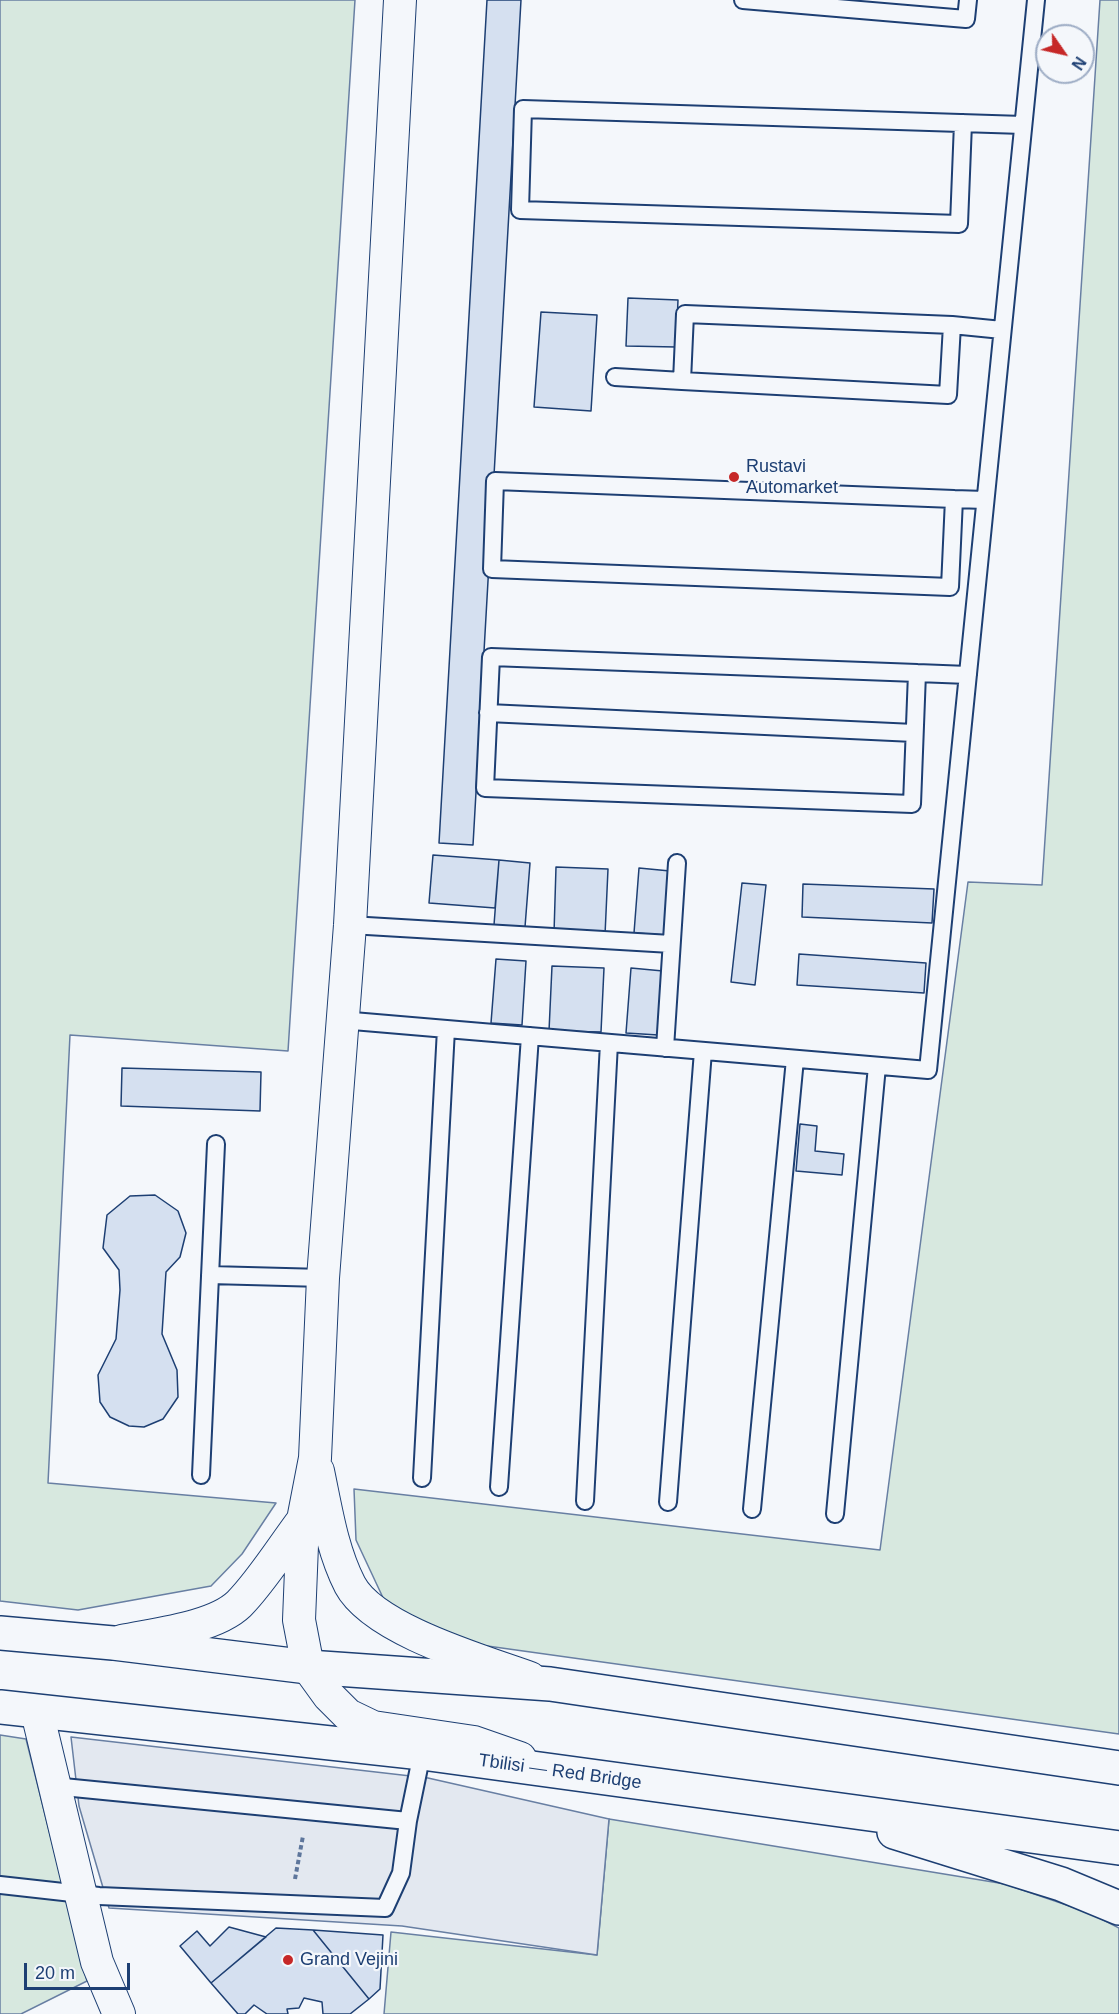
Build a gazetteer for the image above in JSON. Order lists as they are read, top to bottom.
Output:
{
  "streets": {
    "highway": ["Tbilisi — Red Bridge"]
  },
  "places": ["Rustavi Automarket", "Grand Vejini"],
  "scale_bar": "20 m",
  "north": "bottom right"
}
